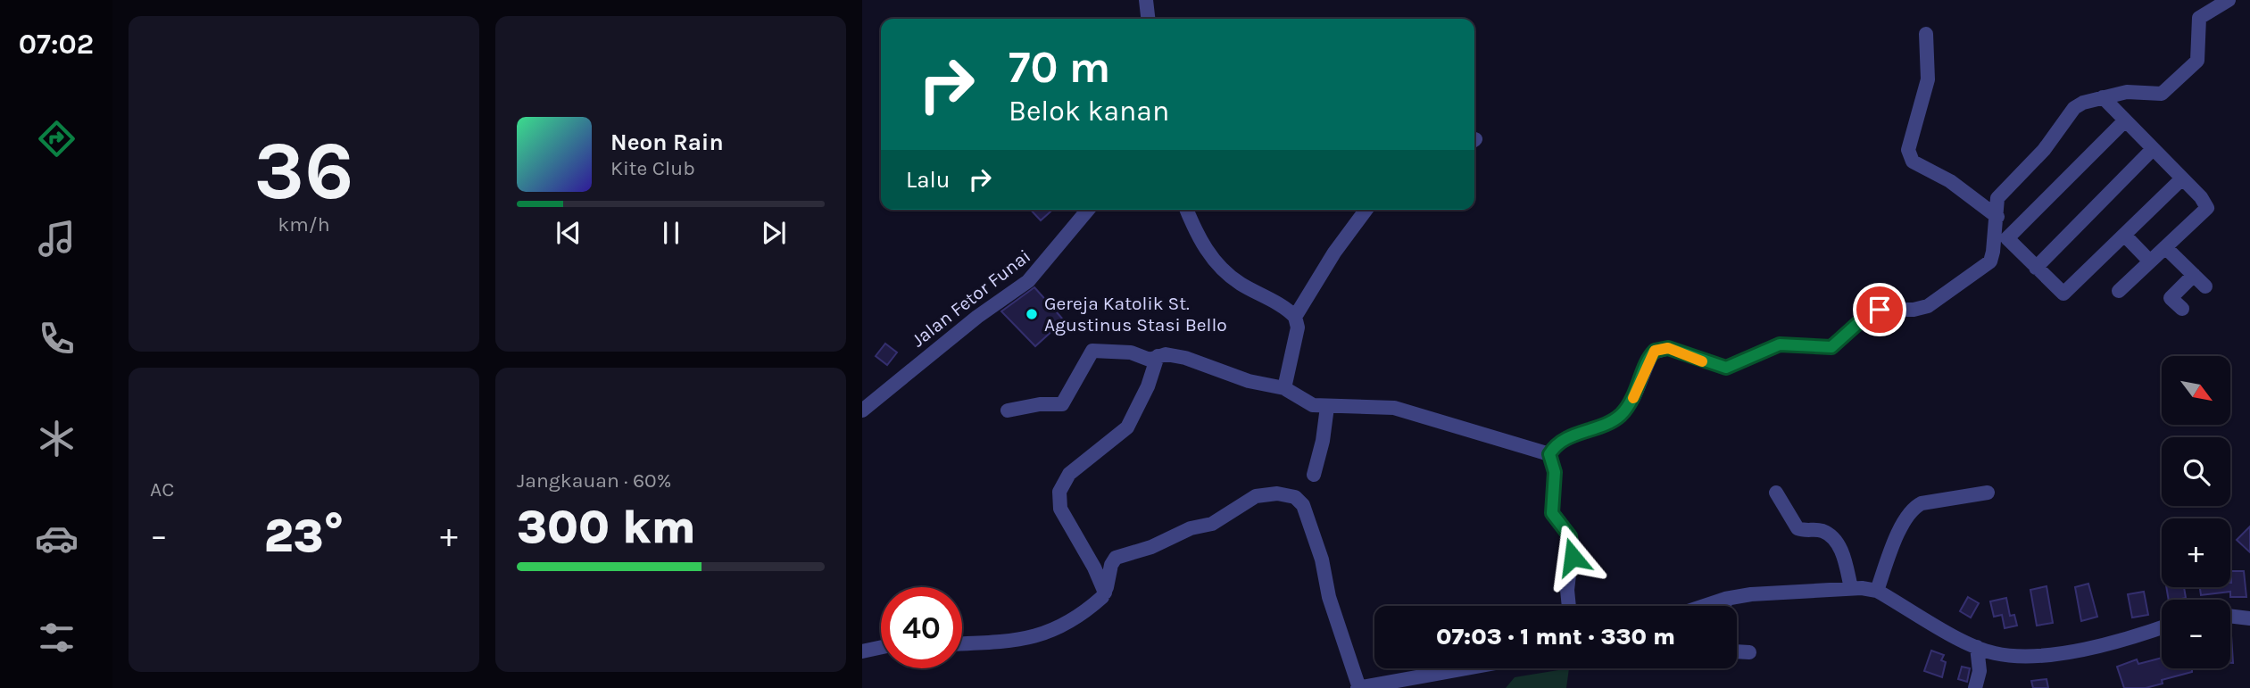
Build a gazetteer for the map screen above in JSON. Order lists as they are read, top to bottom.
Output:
{
  "streets": {
    "street": ["Jalan Fetor Funai"]
  },
  "places": ["Gereja Katolik St. Agustinus Stasi Bello"],
  "north": "bottom right",
  "page": {
    "tabs": "07:02",
    "tile": [
      ["36", "km/h"],
      "AC",
      ["Jangkauan · 60%", "300 km"]
    ],
    "turn": ["70 m", "Belok kanan"],
    "song": ["Neon Rain", "Kite Club"],
    "then": "Lalu",
    "map_buttons": ["+", "−"],
    "heat": ["−", "23°", "+"],
    "limit": "40",
    "trip": "07:03 · 1 mnt · 330 m"
  }
}
